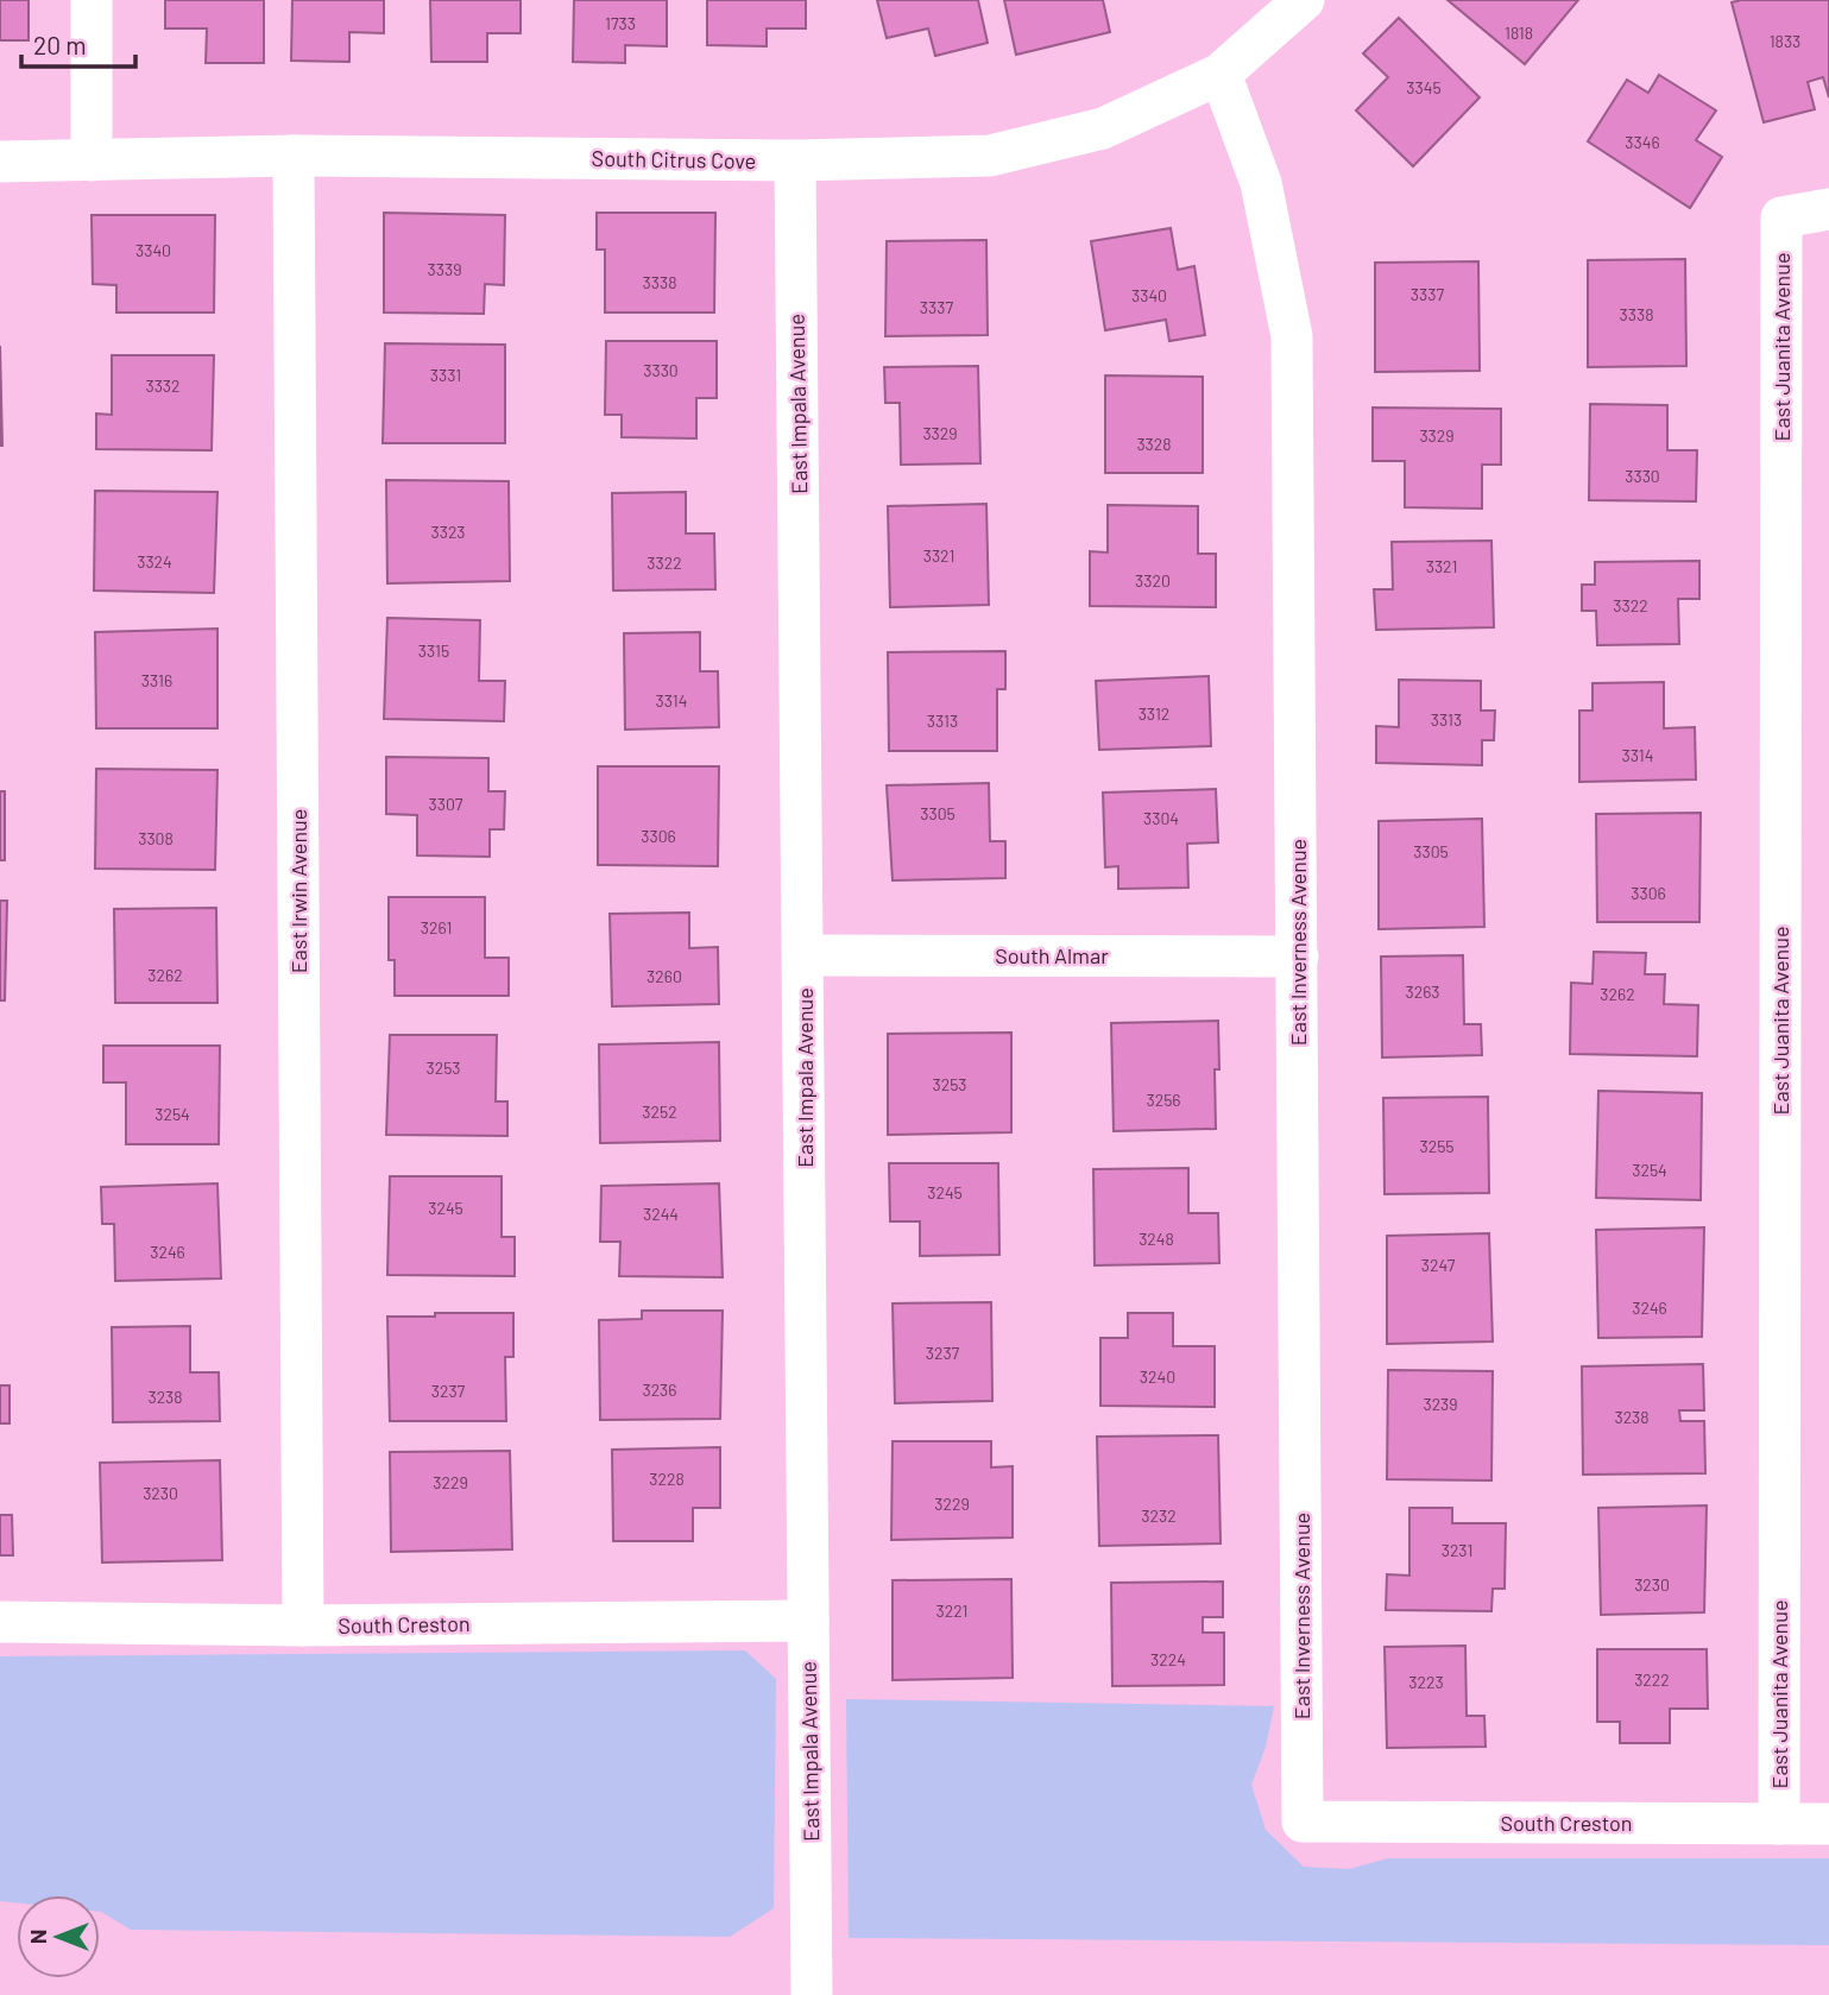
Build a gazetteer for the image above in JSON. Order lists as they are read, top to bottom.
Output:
{
  "streets": {
    "street": [
      "South Citrus Cove",
      "East Juanita Avenue",
      "East Impala Avenue",
      "East Irwin Avenue",
      "East Inverness Avenue",
      "South Almar",
      "South Creston"
    ]
  },
  "crossings": [
    ["South Citrus Cove", "East Impala Avenue"],
    ["South Citrus Cove", "East Irwin Avenue"],
    ["South Citrus Cove", "East Inverness Avenue"],
    ["East Juanita Avenue", "South Creston"],
    ["East Impala Avenue", "South Almar"],
    ["East Impala Avenue", "South Creston"],
    ["East Irwin Avenue", "South Creston"],
    ["East Inverness Avenue", "South Almar"],
    ["East Inverness Avenue", "South Creston"]
  ],
  "house_numbers": [
    "1733",
    "1818",
    "1833",
    "3345",
    "3346",
    "3340",
    "3339",
    "3338",
    "3337",
    "3340",
    "3337",
    "3338",
    "3330",
    "3331",
    "3332",
    "3329",
    "3329",
    "3328",
    "3330",
    "3323",
    "3321",
    "3324",
    "3322",
    "3321",
    "3320",
    "3322",
    "3315",
    "3316",
    "3314",
    "3312",
    "3313",
    "3313",
    "3314",
    "3307",
    "3305",
    "3304",
    "3306",
    "3308",
    "3305",
    "3306",
    "3261",
    "3262",
    "3260",
    "3263",
    "3262",
    "3253",
    "3253",
    "3256",
    "3252",
    "3254",
    "3255",
    "3254",
    "3245",
    "3245",
    "3244",
    "3248",
    "3246",
    "3247",
    "3246",
    "3237",
    "3240",
    "3236",
    "3237",
    "3238",
    "3239",
    "3238",
    "3228",
    "3229",
    "3230",
    "3229",
    "3232",
    "3231",
    "3230",
    "3221",
    "3224",
    "3222",
    "3223"
  ],
  "scale_bar": "20 m",
  "north": "left"
}
